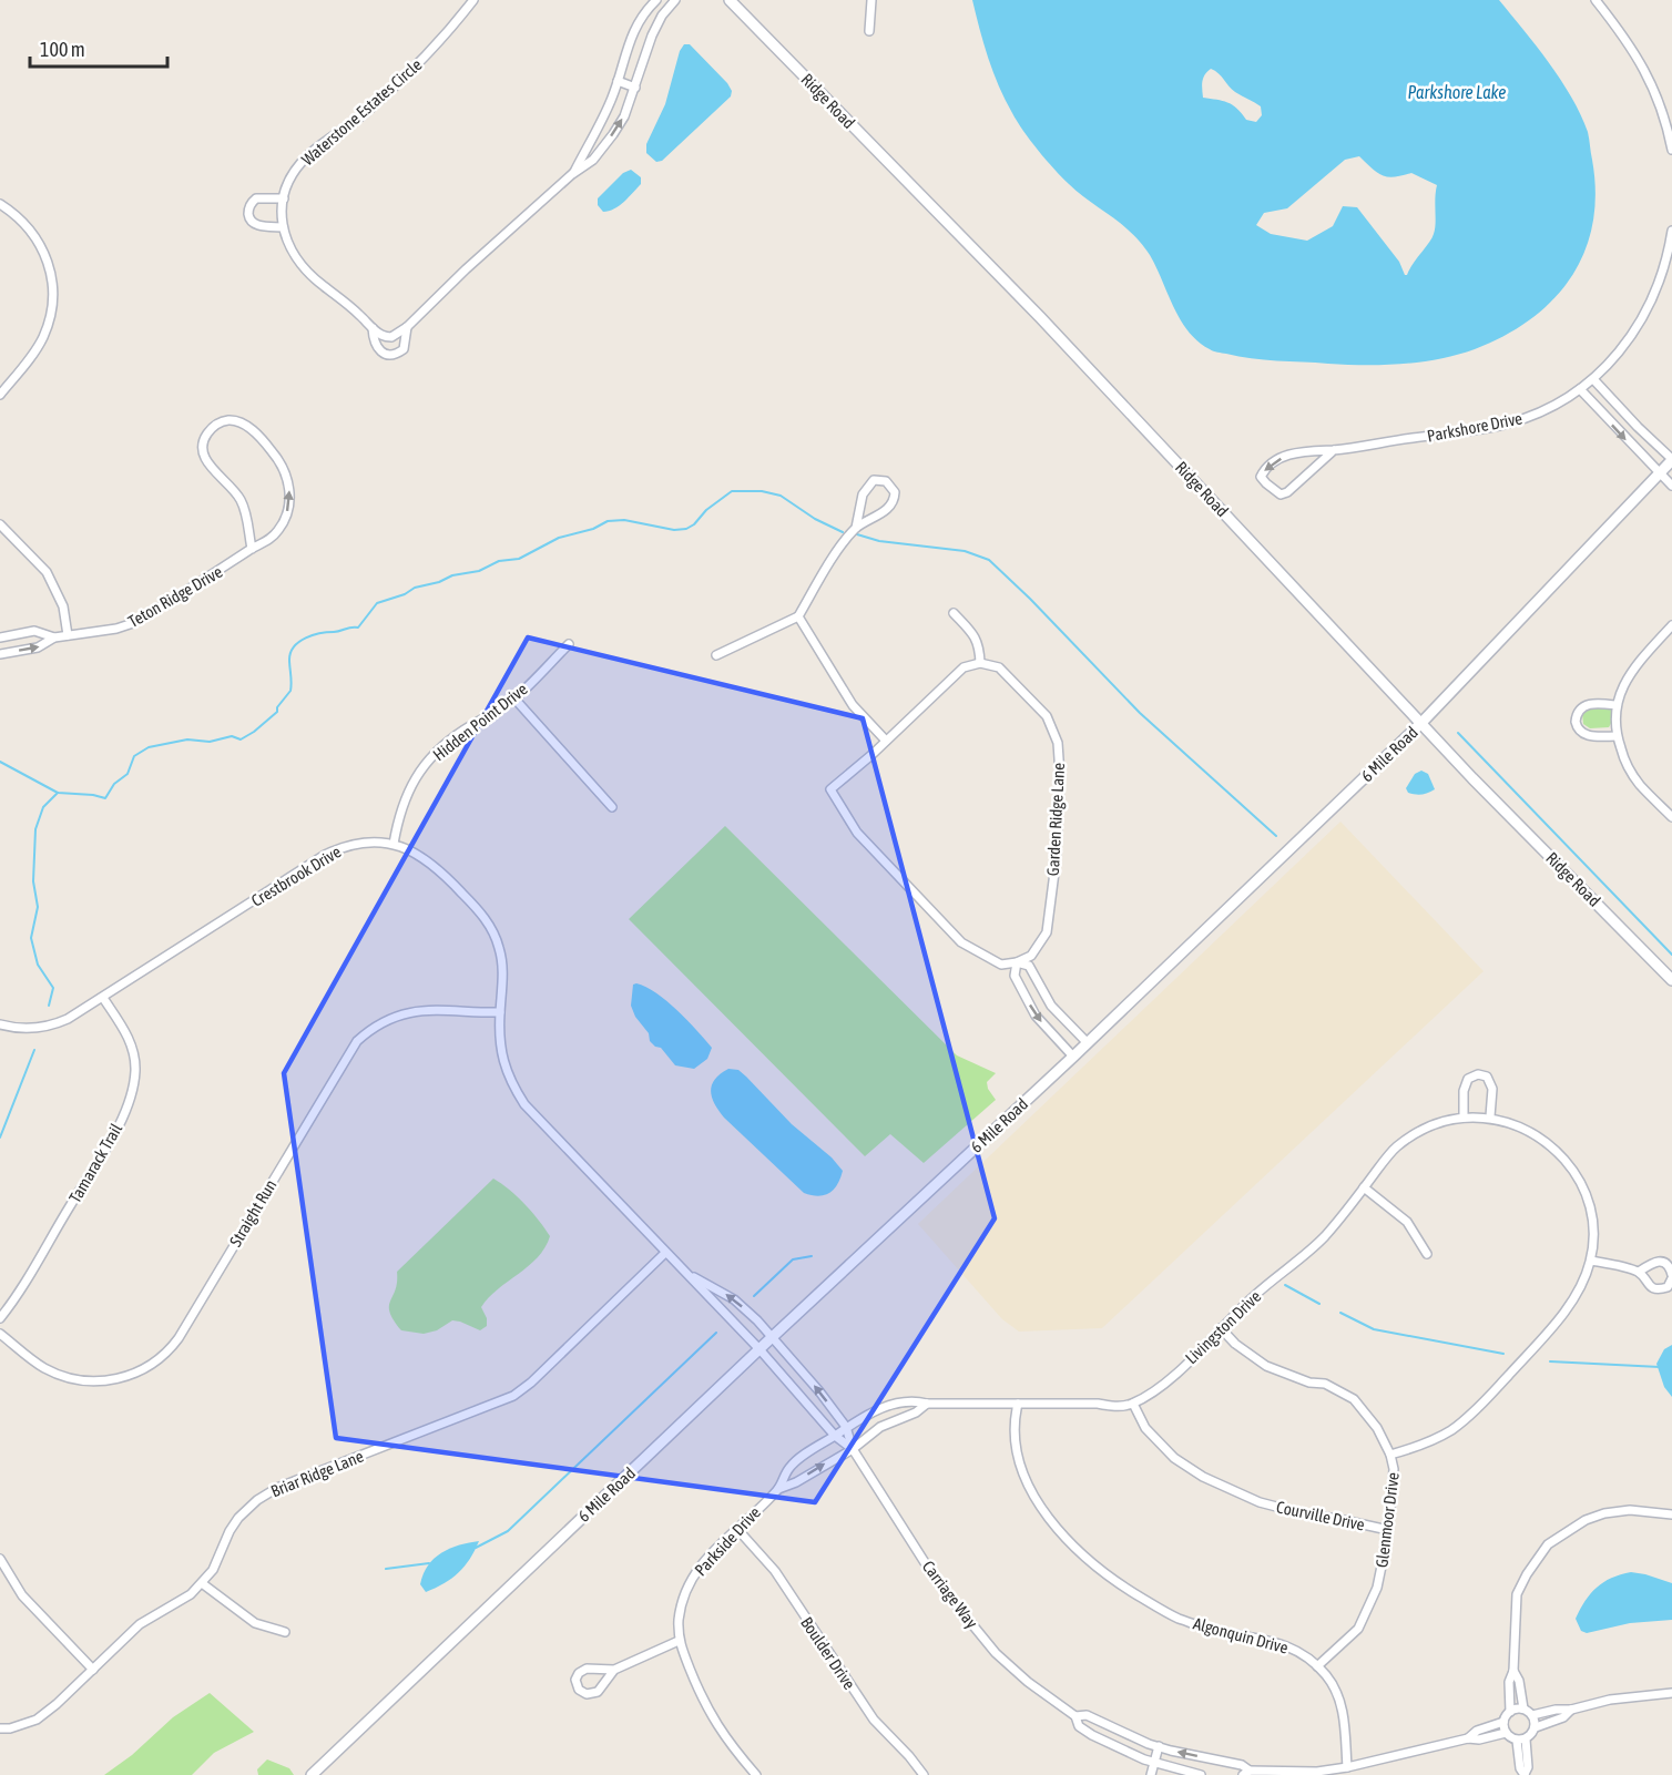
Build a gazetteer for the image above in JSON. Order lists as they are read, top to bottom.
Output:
{
  "streets": {
    "street": [
      "Ridge Road",
      "Waterstone Estates Circle",
      "Parkshore Drive",
      "Teton Ridge Drive",
      "Hidden Point Drive",
      "6 Mile Road",
      "Garden Ridge Lane",
      "Crestbrook Drive",
      "Tamarack Trail",
      "Straight Run",
      "Livingston Drive",
      "Briar Ridge Lane",
      "Courville Drive",
      "Glenmoor Drive",
      "Parkside Drive",
      "Carriage Way",
      "Algonquin Drive",
      "Boulder Drive"
    ]
  },
  "crossings": [
    ["Ridge Road", "6 Mile Road"],
    ["Hidden Point Drive", "Crestbrook Drive"],
    ["6 Mile Road", "Crestbrook Drive"],
    ["6 Mile Road", "Carriage Way"],
    ["Crestbrook Drive", "Tamarack Trail"],
    ["Crestbrook Drive", "Straight Run"],
    ["Crestbrook Drive", "Briar Ridge Lane"],
    ["Crestbrook Drive", "Carriage Way"],
    ["Livingston Drive", "Courville Drive"],
    ["Livingston Drive", "Glenmoor Drive"],
    ["Courville Drive", "Glenmoor Drive"],
    ["Glenmoor Drive", "Algonquin Drive"],
    ["Parkside Drive", "Carriage Way"],
    ["Parkside Drive", "Boulder Drive"],
    ["Carriage Way", "Algonquin Drive"]
  ],
  "water": ["Parkshore Lake"],
  "scale_bar": "100 m"
}
